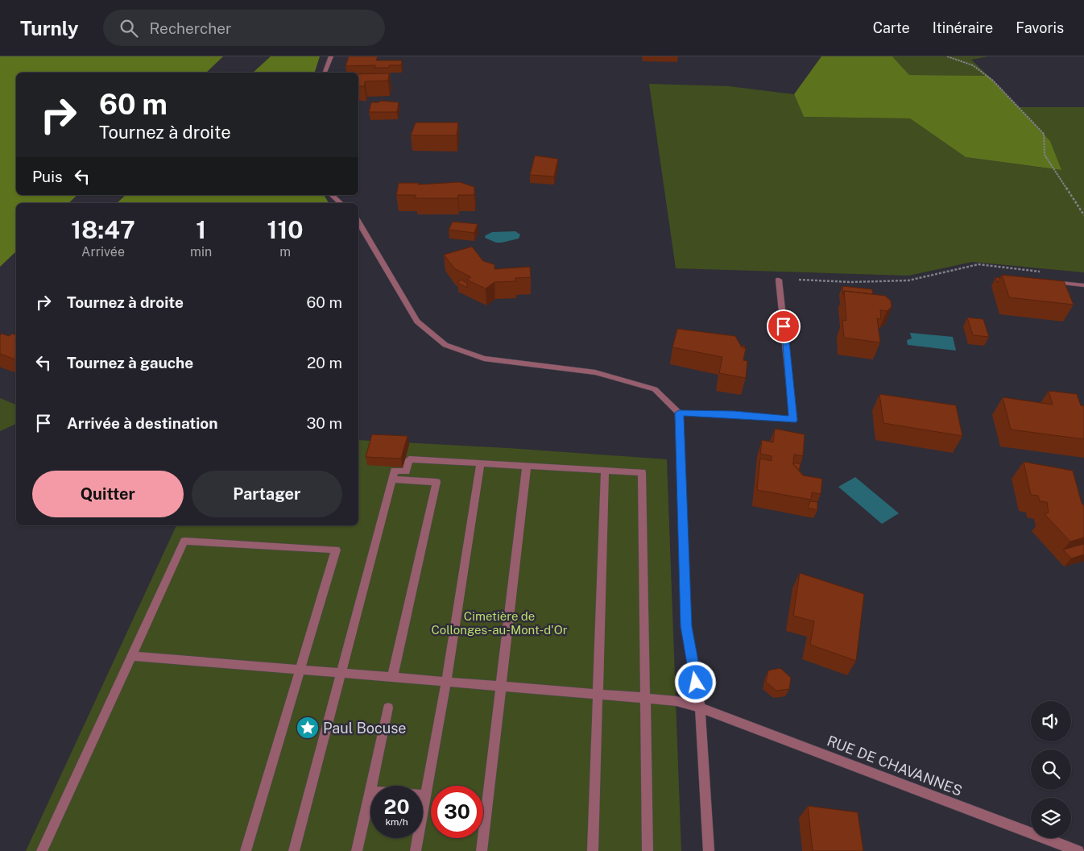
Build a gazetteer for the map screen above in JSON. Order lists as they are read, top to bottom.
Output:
{
  "streets": {
    "street": ["RUE DE CHAVANNES"]
  },
  "parks": ["Cimetière de Collonges-au-Mont-d'Or"],
  "places": {
    "place": ["Paul Bocuse"]
  },
  "page": {
    "header": "Turnly",
    "search": "Rechercher",
    "nav": ["Carte", "Itinéraire", "Favoris"],
    "turn": ["60 m", "Tournez à droite"],
    "then": "Puis",
    "eta": [
      "18:47",
      "Arrivée",
      "1",
      "min",
      "110",
      "m"
    ],
    "list": [
      {
        "name": "Tournez à droite",
        "value": "60 m"
      },
      {
        "name": "Tournez à gauche",
        "value": "20 m"
      },
      {
        "name": "Arrivée à destination",
        "value": "30 m"
      }
    ],
    "buttons": ["Quitter", "Partager"],
    "speed": "20 km/h",
    "limit": "30"
  }
}
